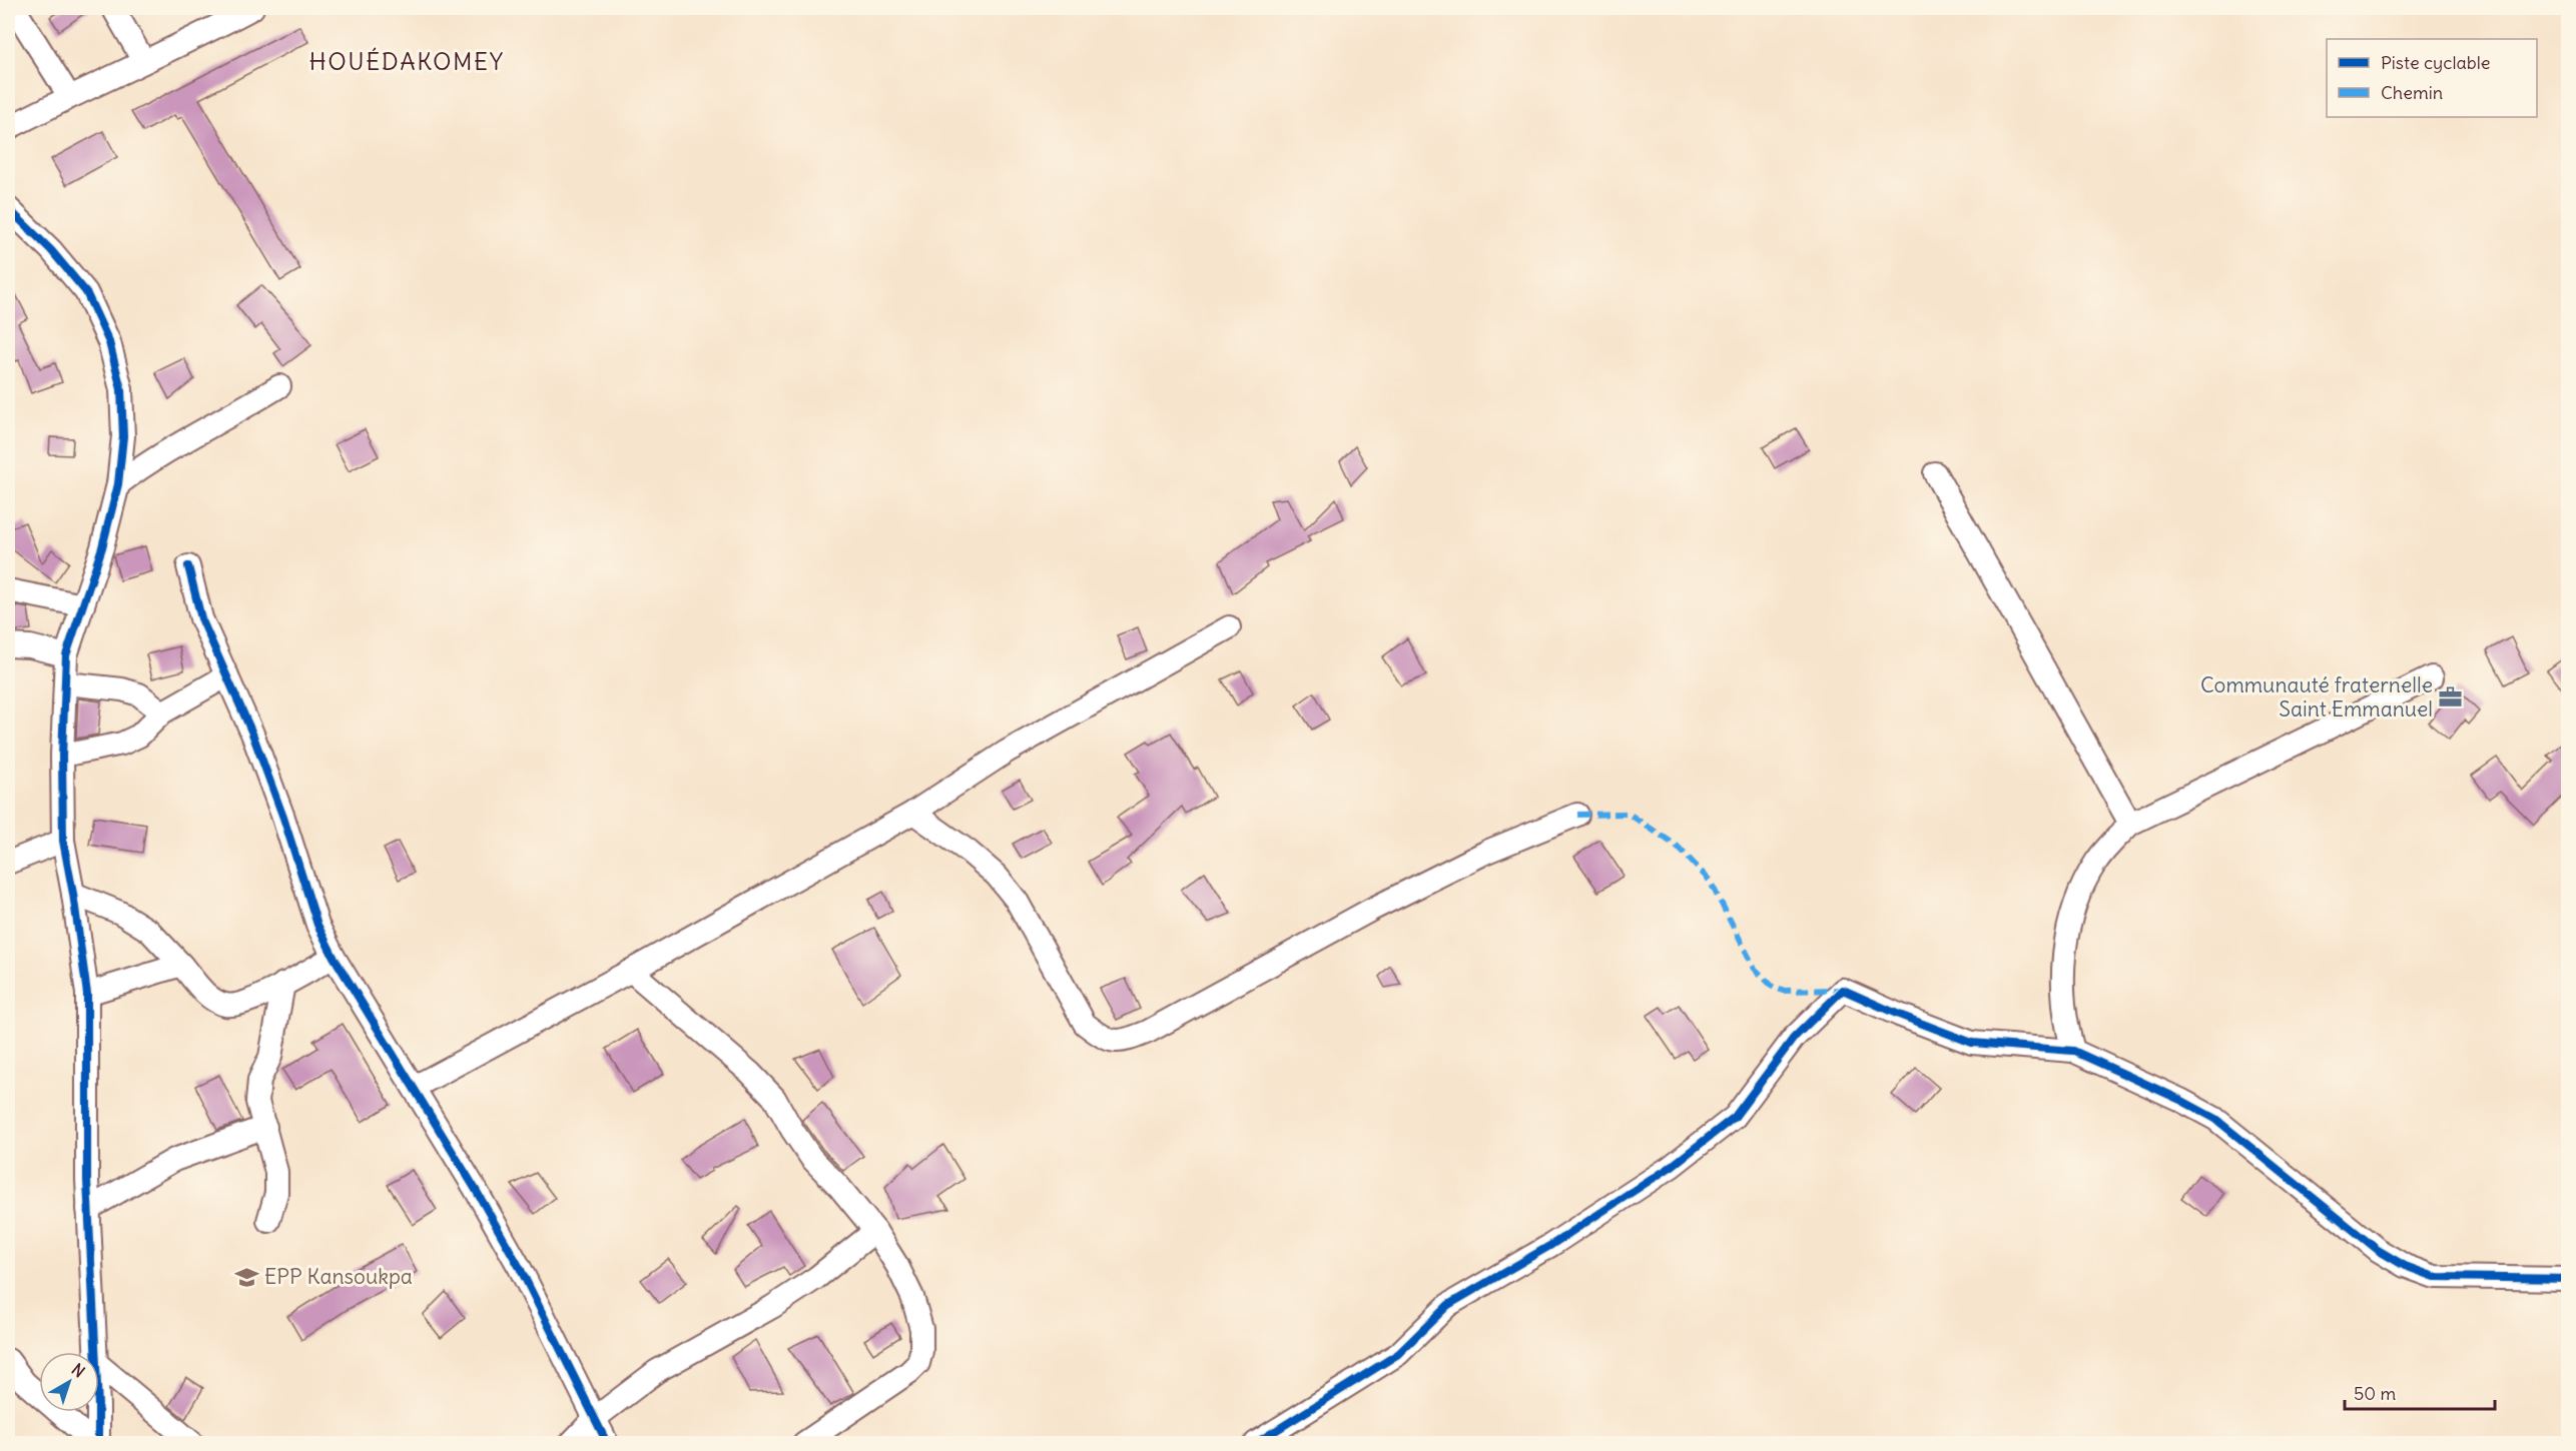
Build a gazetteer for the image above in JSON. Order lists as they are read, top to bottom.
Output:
{
  "districts": ["HOUÉDAKOMEY"],
  "places": {
    "office": ["Communauté fraternelle Saint Emmanuel"],
    "school or university": ["EPP Kansoukpa"]
  },
  "legend": ["Piste cyclable", "Chemin"],
  "scale_bar": "50 m",
  "north": "top right"
}
